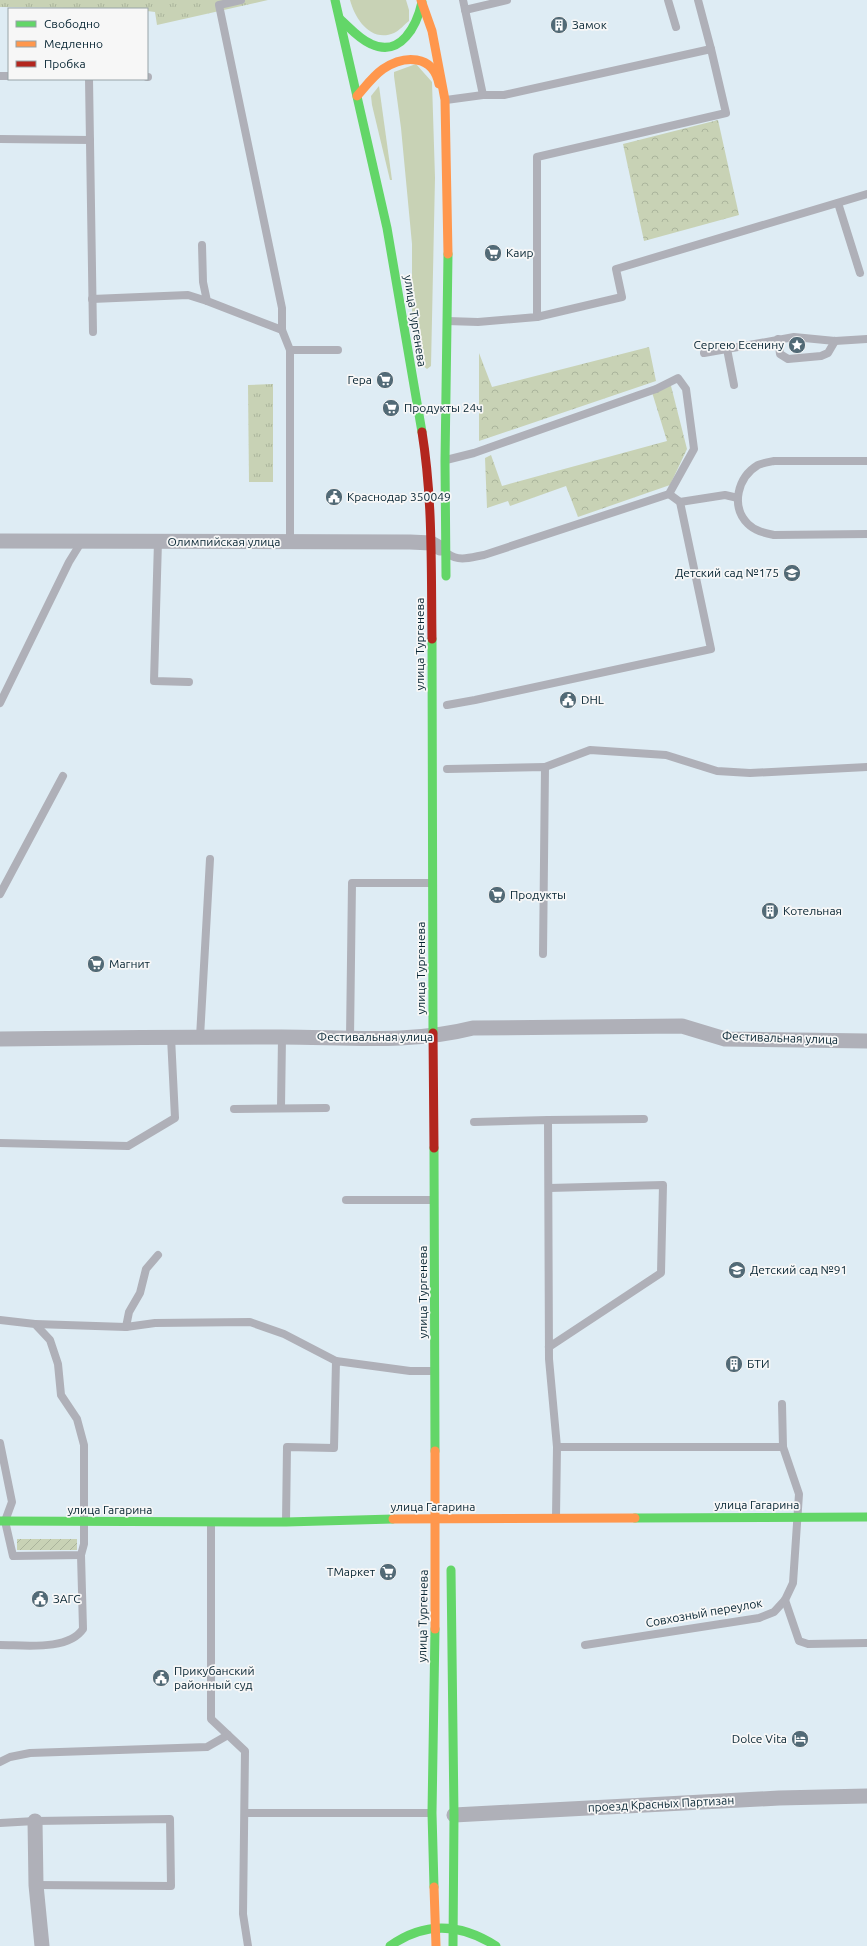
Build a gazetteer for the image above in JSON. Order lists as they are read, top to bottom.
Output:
{
  "streets": {
    "main road": ["улица Тургенева", "улица Гагарина"],
    "street": ["Олимпийская улица", "Фестивальная улица", "проезд Красных Партизан"],
    "lane": ["Совхозный переулок"]
  },
  "crossings": [
    ["улица Тургенева", "Олимпийская улица"],
    ["улица Тургенева", "Фестивальная улица"],
    ["улица Тургенева", "улица Гагарина"],
    ["улица Гагарина", "Совхозный переулок"]
  ],
  "places": {
    "building": ["Замок", "Котельная", "БТИ"],
    "supermarket": [
      "Каир",
      "Гера",
      "Продукты 24ч",
      "Продукты",
      "Магнит",
      "ТМаркет"
    ],
    "place": ["Сергею Есенину"],
    "public building": [
      "Краснодар 350049",
      "DHL",
      "ЗАГС",
      "Прикубанский районный суд"
    ],
    "school or university": ["Детский сад №175", "Детский сад №91"],
    "hotel": ["Dolce Vita"]
  },
  "legend": ["Свободно", "Медленно", "Пробка"]
}
